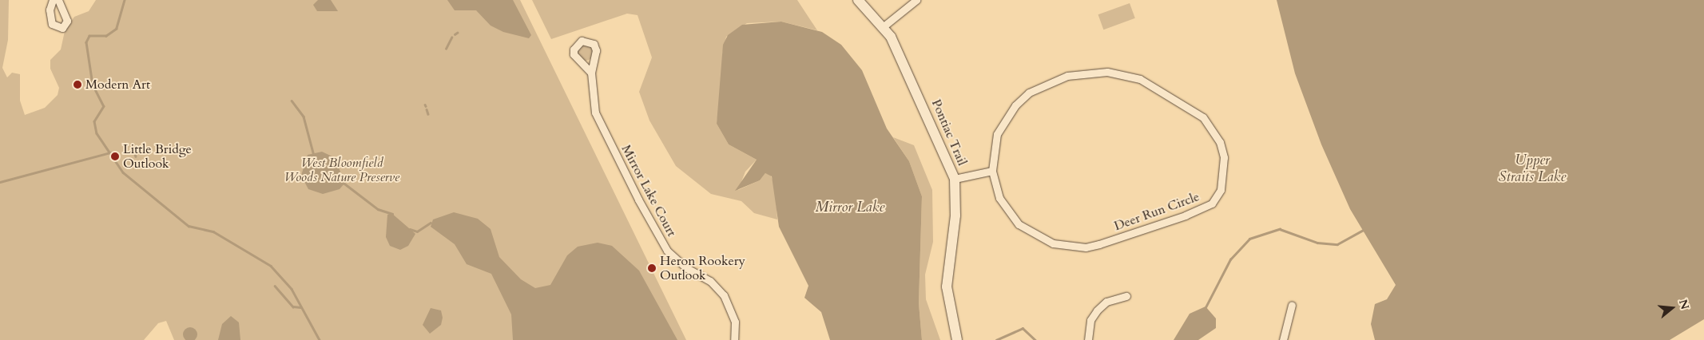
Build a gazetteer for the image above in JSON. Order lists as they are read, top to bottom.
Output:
{
  "streets": {
    "main road": ["Pontiac Trail"],
    "street": ["Mirror Lake Court", "Deer Run Circle"]
  },
  "water": ["Upper Straits Lake", "Mirror Lake"],
  "parks": ["West Bloomfield Woods Nature Preserve"],
  "places": ["Modern Art", "Little Bridge Outlook", "Heron Rookery Outlook"],
  "north": "right"
}
